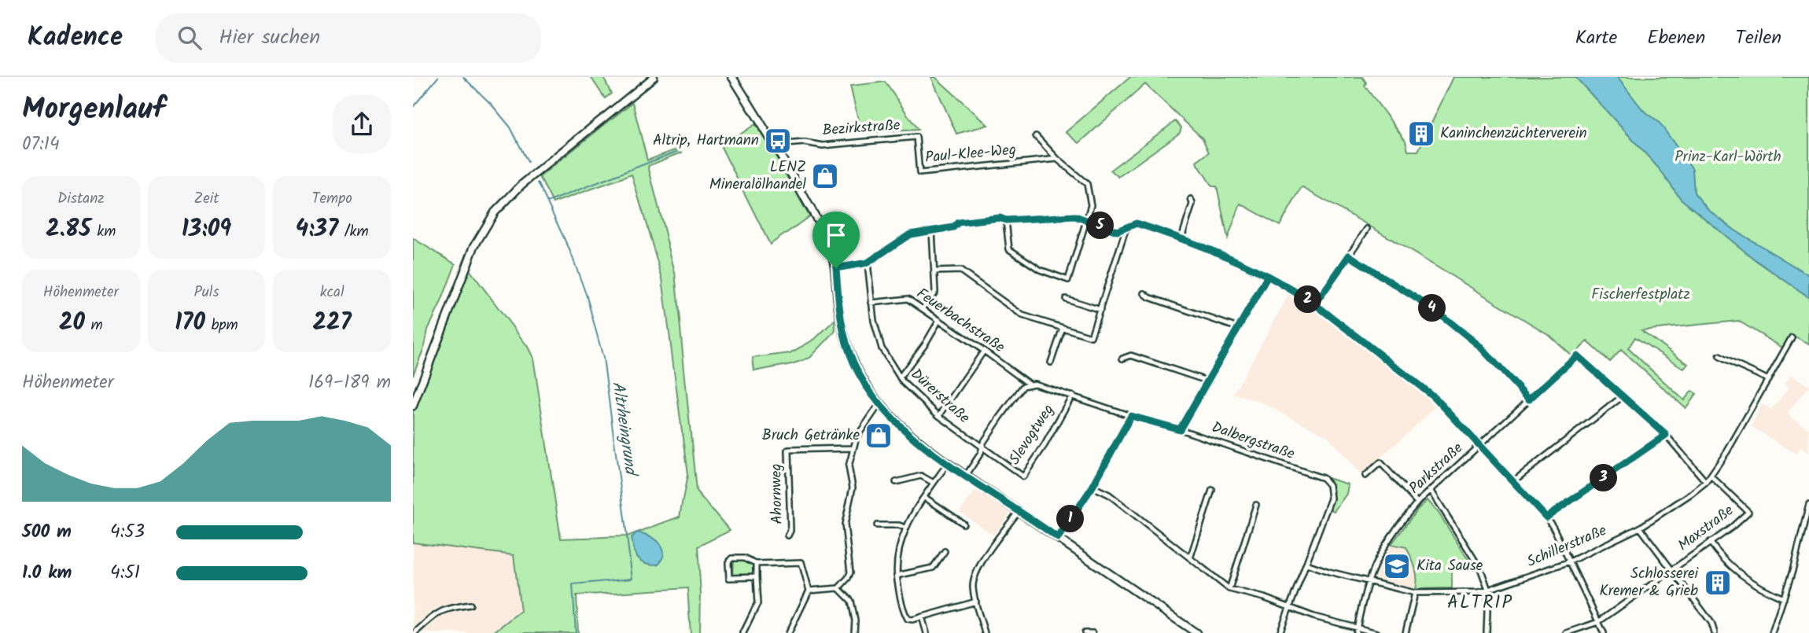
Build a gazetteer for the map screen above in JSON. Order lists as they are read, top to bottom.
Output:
{
  "streets": {
    "street": [
      "Bezirkstraße",
      "Paul-Klee-Weg",
      "Feuerbachstraße",
      "Dürerstraße",
      "Slevogtweg",
      "Dalbergstraße",
      "Parkstraße",
      "Ahornweg",
      "Maxstraße",
      "Schillerstraße"
    ]
  },
  "crossings": [
    ["Bezirkstraße", "Paul-Klee-Weg"],
    ["Feuerbachstraße", "Dürerstraße"],
    ["Feuerbachstraße", "Dalbergstraße"],
    ["Dürerstraße", "Slevogtweg"],
    ["Slevogtweg", "Dalbergstraße"],
    ["Dalbergstraße", "Schillerstraße"],
    ["Parkstraße", "Schillerstraße"],
    ["Maxstraße", "Schillerstraße"]
  ],
  "districts": ["ALTRIP"],
  "water": ["Altrheingrund"],
  "parks": ["Prinz-Karl-Wörth", "Fischerfestplatz"],
  "places": {
    "building": ["Kaninchenzüchterverein", "Schlosserei Kremer & Grieb"],
    "bus stop": ["Altrip, Hartmann"],
    "shop": ["LENZ Mineralölhandel", "Bruch Getränke"],
    "school or university": ["Kita Sause"]
  },
  "page": {
    "header": "Kadence",
    "search": "Hier suchen",
    "nav": ["Karte", "Ebenen", "Teilen"],
    "heading": ["Morgenlauf", "07:14"],
    "stats": [
      ["Distanz", "2.85 km"],
      ["Zeit", "13:09"],
      ["Tempo", "4:37 /km"],
      ["Höhenmeter", "20 m"],
      ["Puls", "170 bpm"],
      ["kcal", "227"]
    ],
    "pins": [
      "5",
      "2",
      "4",
      "3",
      "1"
    ],
    "chart": ["Höhenmeter", "169–189 m"],
    "list": [
      {
        "name": "500 m",
        "note": "4:53"
      },
      {
        "name": "1.0 km",
        "note": "4:51"
      }
    ]
  }
}
